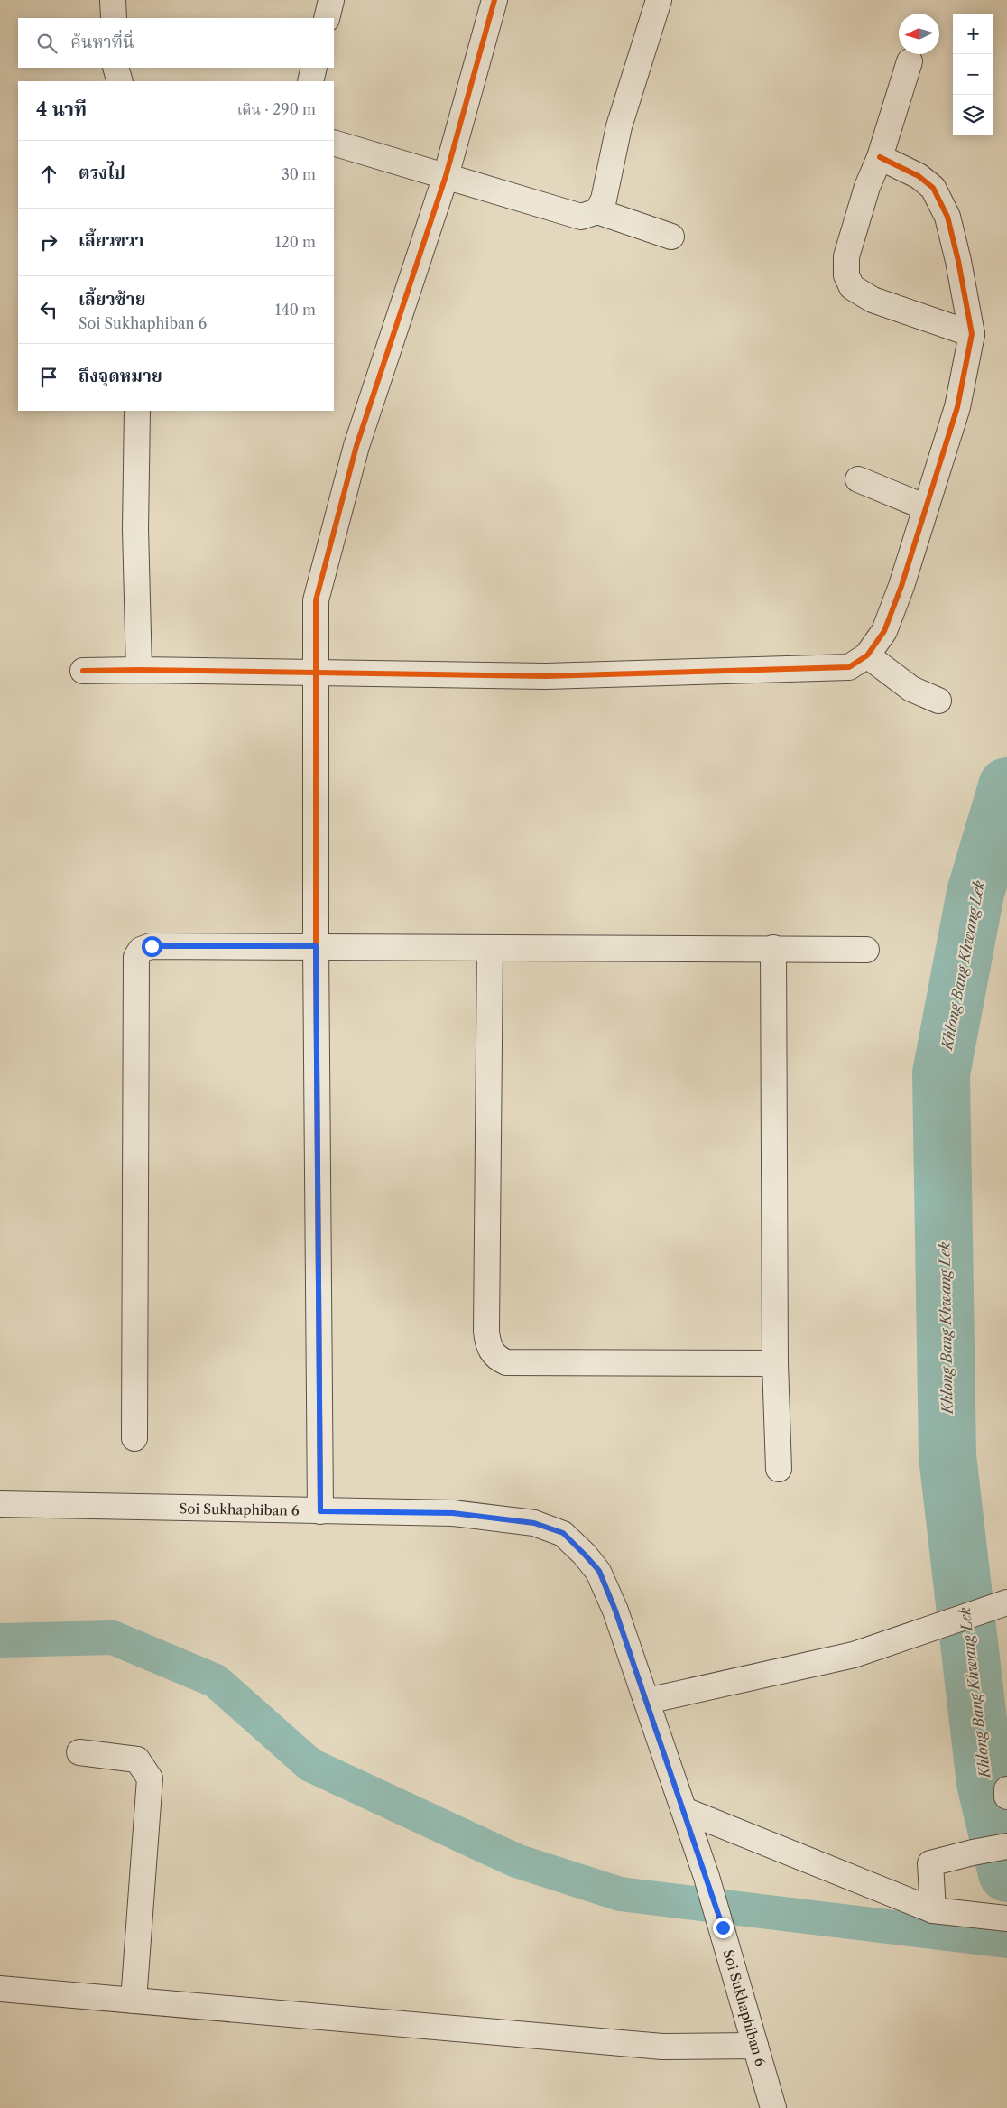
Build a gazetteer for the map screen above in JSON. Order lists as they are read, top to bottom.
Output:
{
  "streets": {
    "street": ["Soi Sukhaphiban 6"]
  },
  "water": ["Khlong Bang Khwang Lek"],
  "north": "left",
  "page": {
    "map_buttons": ["+", "−"],
    "search": "ค้นหาที่นี่",
    "heading": ["4 นาที", "เดิน · 290 m"],
    "list": [
      ["ตรงไป", "30 m"],
      ["เลี้ยวขวา", "120 m"],
      ["เลี้ยวซ้าย", "Soi Sukhaphiban 6", "140 m"],
      "ถึงจุดหมาย"
    ]
  }
}
